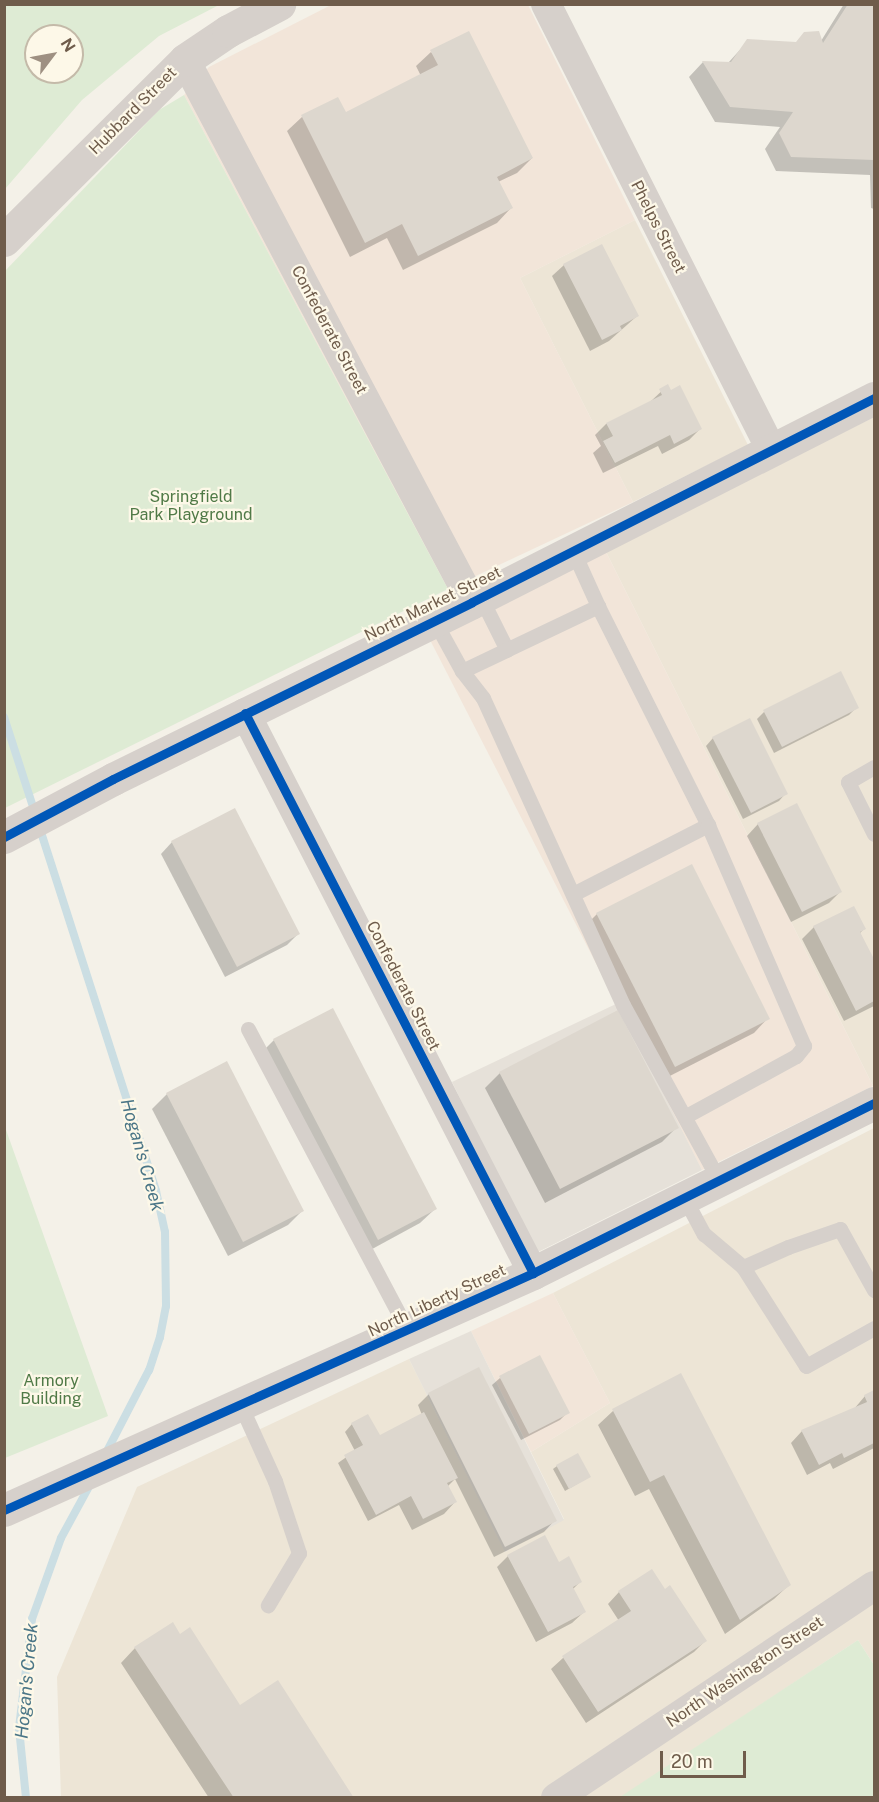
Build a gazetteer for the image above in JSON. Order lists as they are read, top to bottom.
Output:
{
  "streets": {
    "street": [
      "Hubbard Street",
      "Phelps Street",
      "Confederate Street",
      "North Market Street",
      "North Liberty Street",
      "North Washington Street"
    ]
  },
  "crossings": [
    ["Hubbard Street", "Confederate Street"],
    ["Phelps Street", "North Market Street"],
    ["Confederate Street", "North Market Street"],
    ["Confederate Street", "North Liberty Street"]
  ],
  "water": ["Hogan's Creek"],
  "parks": ["Springfield Park Playground", "Armory Building"],
  "scale_bar": "20 m",
  "north": "top right"
}
